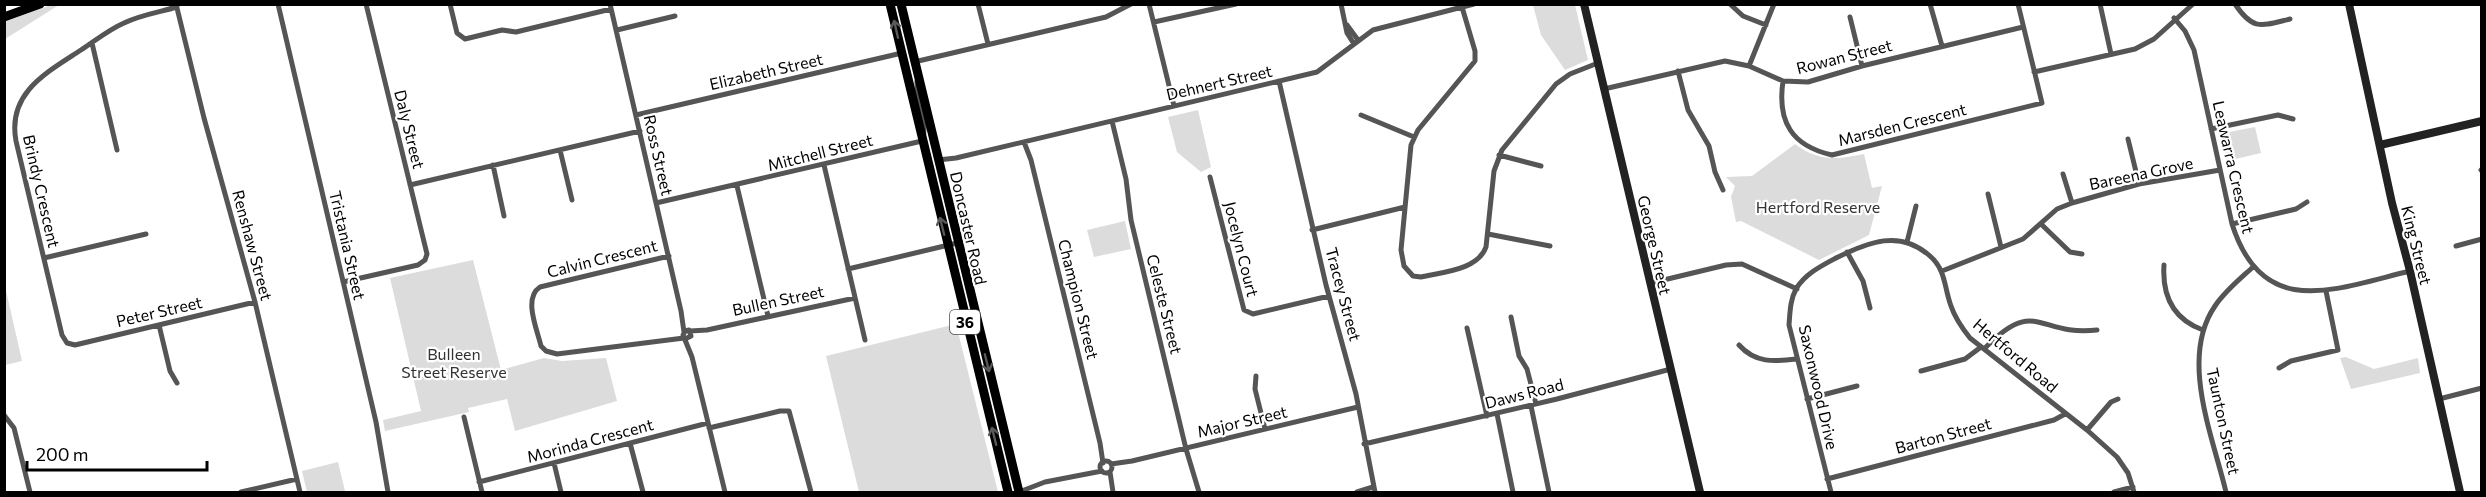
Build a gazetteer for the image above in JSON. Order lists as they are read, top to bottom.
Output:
{
  "streets": {
    "main road": [
      "Doncaster Road",
      "George Street",
      "King Street",
      "36"
    ],
    "street": [
      "Rowan Street",
      "Elizabeth Street",
      "Dehnert Street",
      "Marsden Crescent",
      "Daly Street",
      "Mitchell Street",
      "Ross Street",
      "Leawarra Crescent",
      "Bareena Grove",
      "Brindy Crescent",
      "Renshaw Street",
      "Tristania Street",
      "Jocelyn Court",
      "Calvin Crescent",
      "Tracey Street",
      "Champion Street",
      "Bullen Street",
      "Celeste Street",
      "Peter Street",
      "Hertford Road",
      "Saxonwood Drive",
      "Daws Road",
      "Major Street",
      "Taunton Street",
      "Barton Street",
      "Morinda Crescent"
    ]
  },
  "crossings": [
    ["Rowan Street", "Marsden Crescent"],
    ["Rowan Street", "George Street"],
    ["Elizabeth Street", "Ross Street"],
    ["Elizabeth Street", "Doncaster Road"],
    ["Dehnert Street", "Doncaster Road"],
    ["Dehnert Street", "Tracey Street"],
    ["Dehnert Street", "Champion Street"],
    ["Dehnert Street", "Celeste Street"],
    ["Daly Street", "Tristania Street"],
    ["Mitchell Street", "Ross Street"],
    ["Mitchell Street", "Doncaster Road"],
    ["Ross Street", "Calvin Crescent"],
    ["Ross Street", "Bullen Street"],
    ["Ross Street", "Morinda Crescent"],
    ["Leawarra Crescent", "Bareena Grove"],
    ["Leawarra Crescent", "King Street"],
    ["Leawarra Crescent", "Taunton Street"],
    ["Bareena Grove", "Hertford Road"],
    ["Brindy Crescent", "Renshaw Street"],
    ["Brindy Crescent", "Peter Street"],
    ["Doncaster Road", "Major Street"],
    ["Renshaw Street", "Peter Street"],
    ["George Street", "Daws Road"],
    ["Jocelyn Court", "Tracey Street"],
    ["Calvin Crescent", "Bullen Street"],
    ["Tracey Street", "Daws Road"],
    ["Tracey Street", "Major Street"],
    ["Champion Street", "Major Street"],
    ["Celeste Street", "Major Street"],
    ["Hertford Road", "Barton Street"],
    ["Saxonwood Drive", "Barton Street"]
  ],
  "parks": ["Hertford Reserve", "Bulleen Street Reserve"],
  "scale_bar": "200 m"
}
